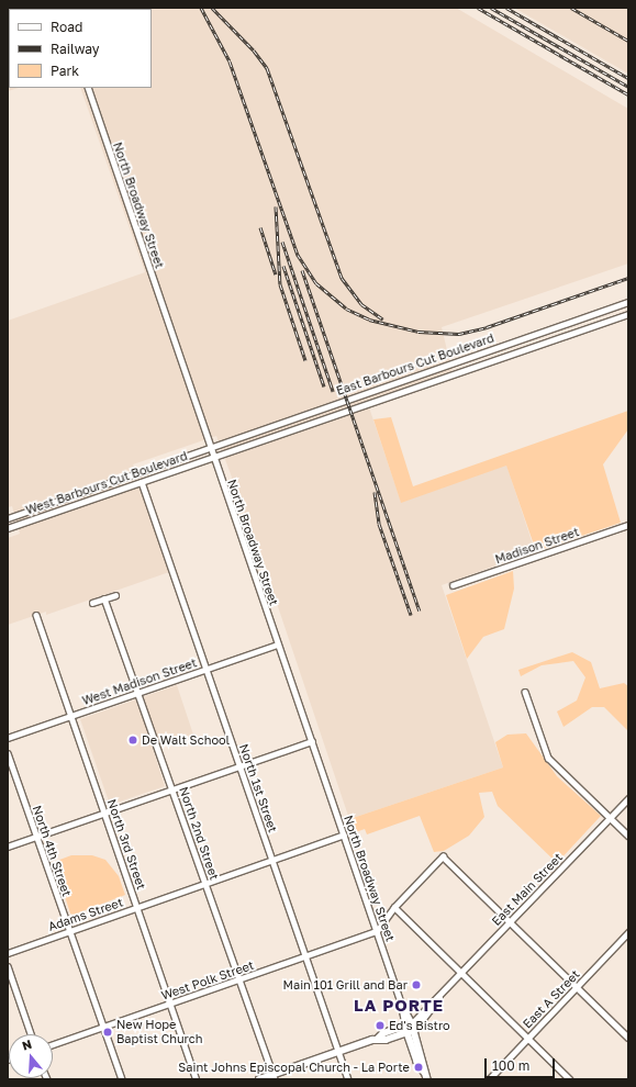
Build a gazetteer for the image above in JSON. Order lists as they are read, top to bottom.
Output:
{
  "streets": {
    "street": [
      "North Broadway Street",
      "East Barbours Cut Boulevard",
      "West Barbours Cut Boulevard",
      "Madison Street",
      "West Madison Street",
      "North 1st Street",
      "North 2nd Street",
      "North 3rd Street",
      "North 4th Street",
      "East Main Street",
      "Adams Street",
      "West Polk Street",
      "East A Street"
    ]
  },
  "crossings": [
    ["North Broadway Street", "East Barbours Cut Boulevard"],
    ["North Broadway Street", "West Barbours Cut Boulevard"],
    ["North Broadway Street", "West Madison Street"],
    ["North Broadway Street", "East Main Street"],
    ["North Broadway Street", "Adams Street"],
    ["North Broadway Street", "West Polk Street"],
    ["East Barbours Cut Boulevard", "West Barbours Cut Boulevard"],
    ["West Barbours Cut Boulevard", "North 1st Street"],
    ["West Madison Street", "North 1st Street"],
    ["West Madison Street", "North 2nd Street"],
    ["West Madison Street", "North 3rd Street"],
    ["North 1st Street", "Adams Street"],
    ["North 1st Street", "West Polk Street"],
    ["North 2nd Street", "Adams Street"],
    ["North 2nd Street", "West Polk Street"],
    ["North 3rd Street", "Adams Street"],
    ["North 3rd Street", "West Polk Street"],
    ["North 4th Street", "Adams Street"],
    ["North 4th Street", "West Polk Street"]
  ],
  "districts": ["LA PORTE"],
  "places": [
    "De Walt School",
    "Main 101 Grill and Bar",
    "Ed's Bistro",
    "New Hope Baptist Church",
    "Saint Johns Episcopal Church - La Porte"
  ],
  "legend": ["Road", "Railway", "Park"],
  "scale_bar": "100 m",
  "north": "top"
}
